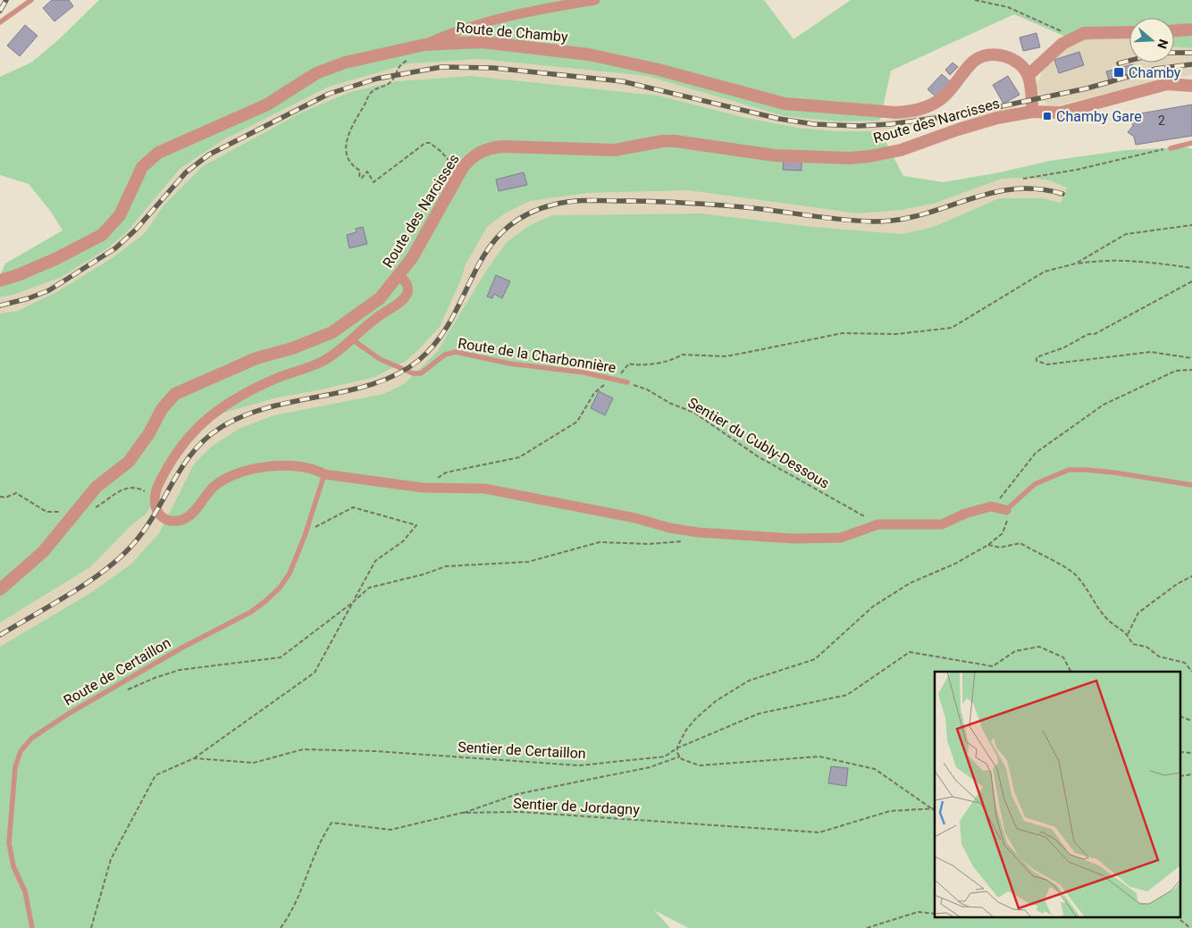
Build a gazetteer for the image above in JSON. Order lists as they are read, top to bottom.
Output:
{
  "streets": {
    "street": ["Route de Chamby", "Route des Narcisses"],
    "lane": ["Route de la Charbonnière", "Route de Certaillon"],
    "path": ["Sentier du Cubly-Dessous", "Sentier de Certaillon", "Sentier de Jordagny"]
  },
  "crossings": [
    ["Route de la Charbonnière", "Sentier du Cubly-Dessous"]
  ],
  "places": {
    "transit": ["Chamby", "Chamby Gare"]
  },
  "house_numbers": ["2"],
  "north": "right"
}
